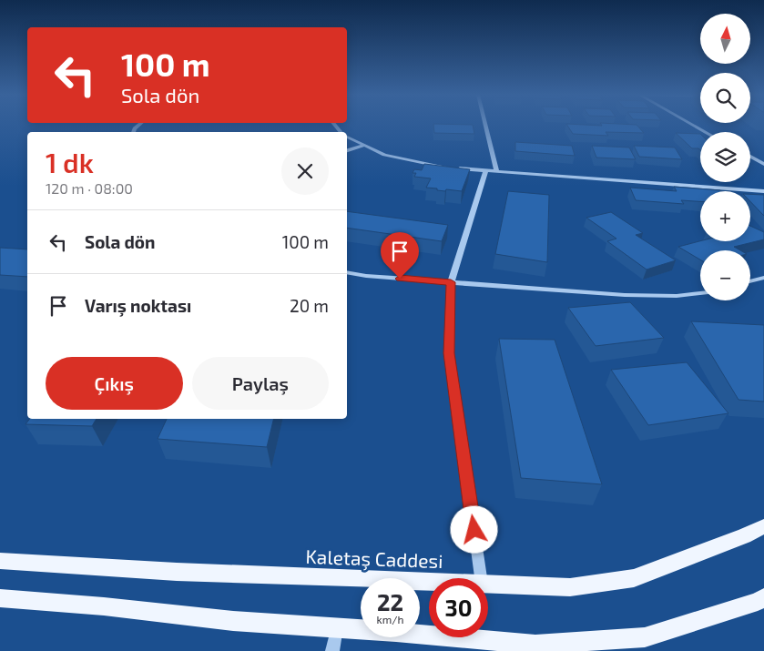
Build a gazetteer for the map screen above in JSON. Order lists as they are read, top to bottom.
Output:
{
  "streets": {
    "main road": ["Kaletaş Caddesi"]
  },
  "north": "top",
  "page": {
    "map_buttons": ["+", "−"],
    "turn": ["100 m", "Sola dön"],
    "heading": ["1 dk", "120 m · 08:00"],
    "list": [
      {
        "name": "Sola dön",
        "value": "100 m"
      },
      {
        "name": "Varış noktası",
        "value": "20 m"
      }
    ],
    "buttons": ["Çıkış", "Paylaş"],
    "speed": "22 km/h",
    "limit": "30"
  }
}
